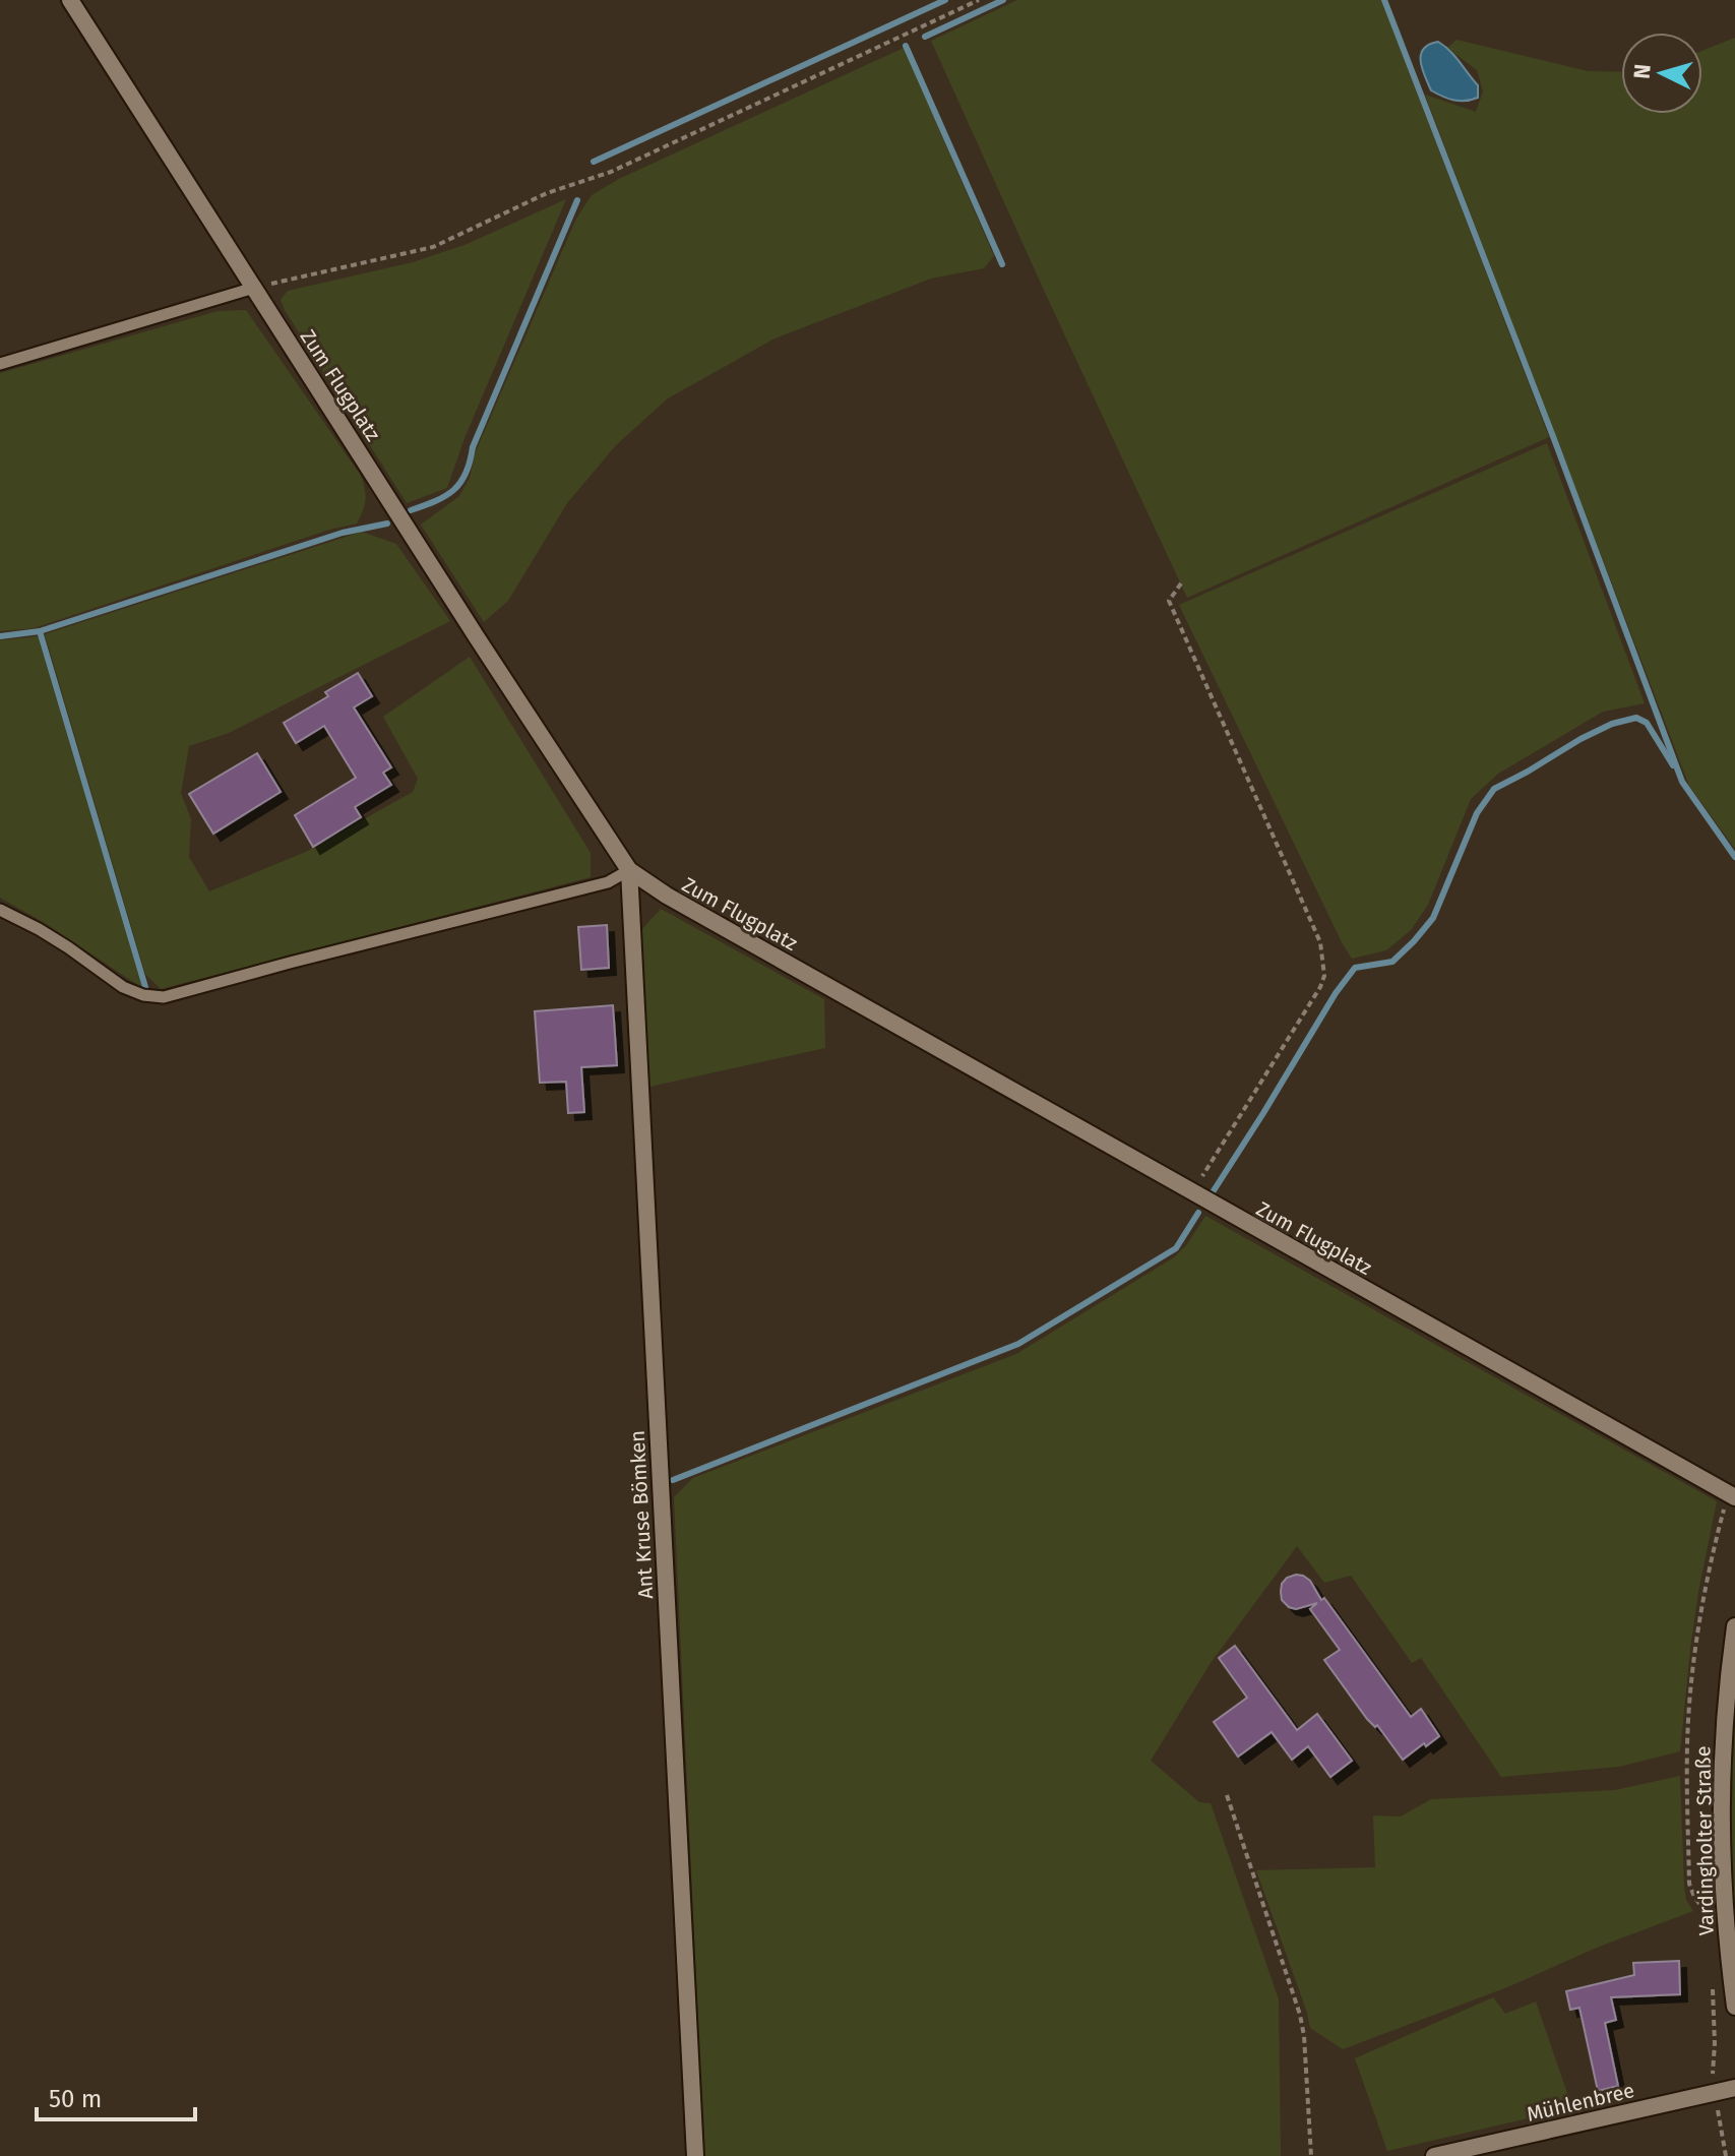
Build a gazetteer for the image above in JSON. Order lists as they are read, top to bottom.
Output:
{
  "streets": {
    "street": [
      "Zum Flugplatz",
      "Ant Kruse Bömken",
      "Vardingholter Straße",
      "Mühlenbree"
    ]
  },
  "crossings": [
    ["Zum Flugplatz", "Ant Kruse Bömken"]
  ],
  "scale_bar": "50 m",
  "north": "left"
}
